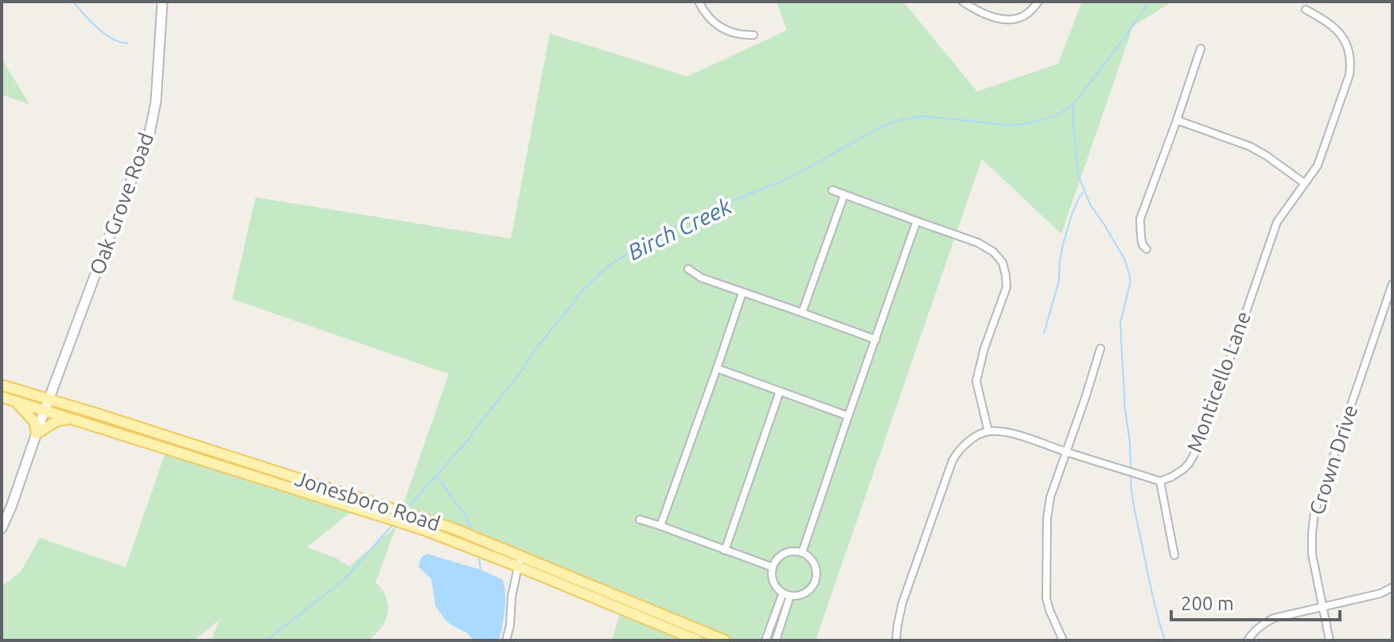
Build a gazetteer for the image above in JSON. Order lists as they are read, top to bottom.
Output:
{
  "streets": {
    "main road": ["Jonesboro Road"],
    "street": ["Oak Grove Road", "Monticello Lane", "Crown Drive"]
  },
  "crossings": [
    ["Oak Grove Road", "Jonesboro Road"]
  ],
  "water": ["Birch Creek"],
  "scale_bar": "200 m"
}
